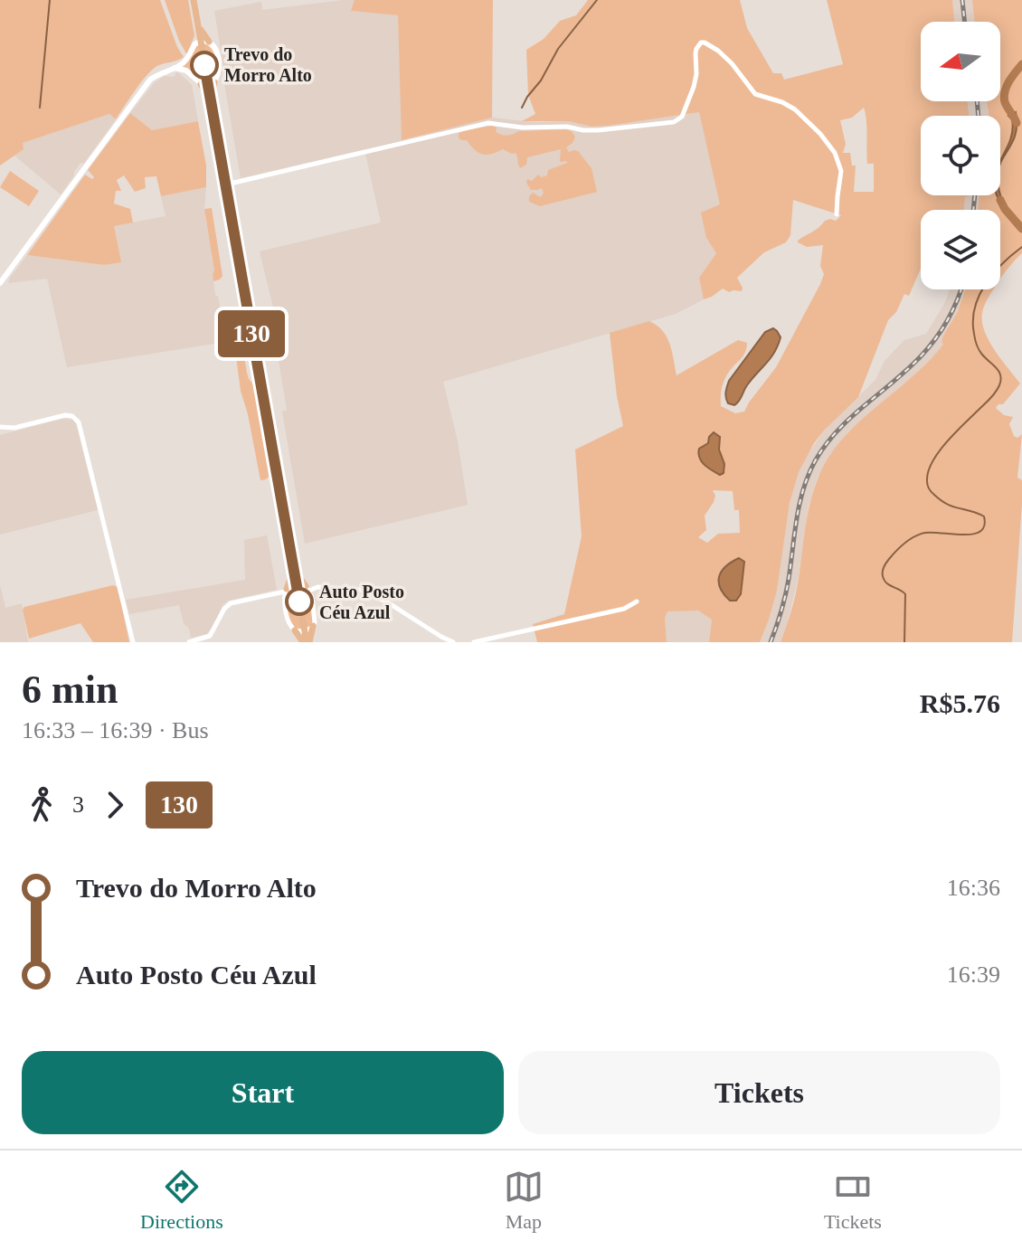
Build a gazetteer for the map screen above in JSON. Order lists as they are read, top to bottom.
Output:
{
  "places": ["Trevo do Morro Alto", "Auto Posto Céu Azul"],
  "lines": ["bus line 130"],
  "north": "left",
  "page": {
    "on_map": "130",
    "heading": ["6 min", "16:33 – 16:39 · Bus", "R$5.76"],
    "legs": ["3", "130"],
    "list": [
      {
        "name": "Trevo do Morro Alto",
        "value": "16:36"
      },
      {
        "name": "Auto Posto Céu Azul",
        "value": "16:39"
      }
    ],
    "buttons": ["Start", "Tickets"],
    "tabs": ["Directions", "Map", "Tickets"]
  }
}
